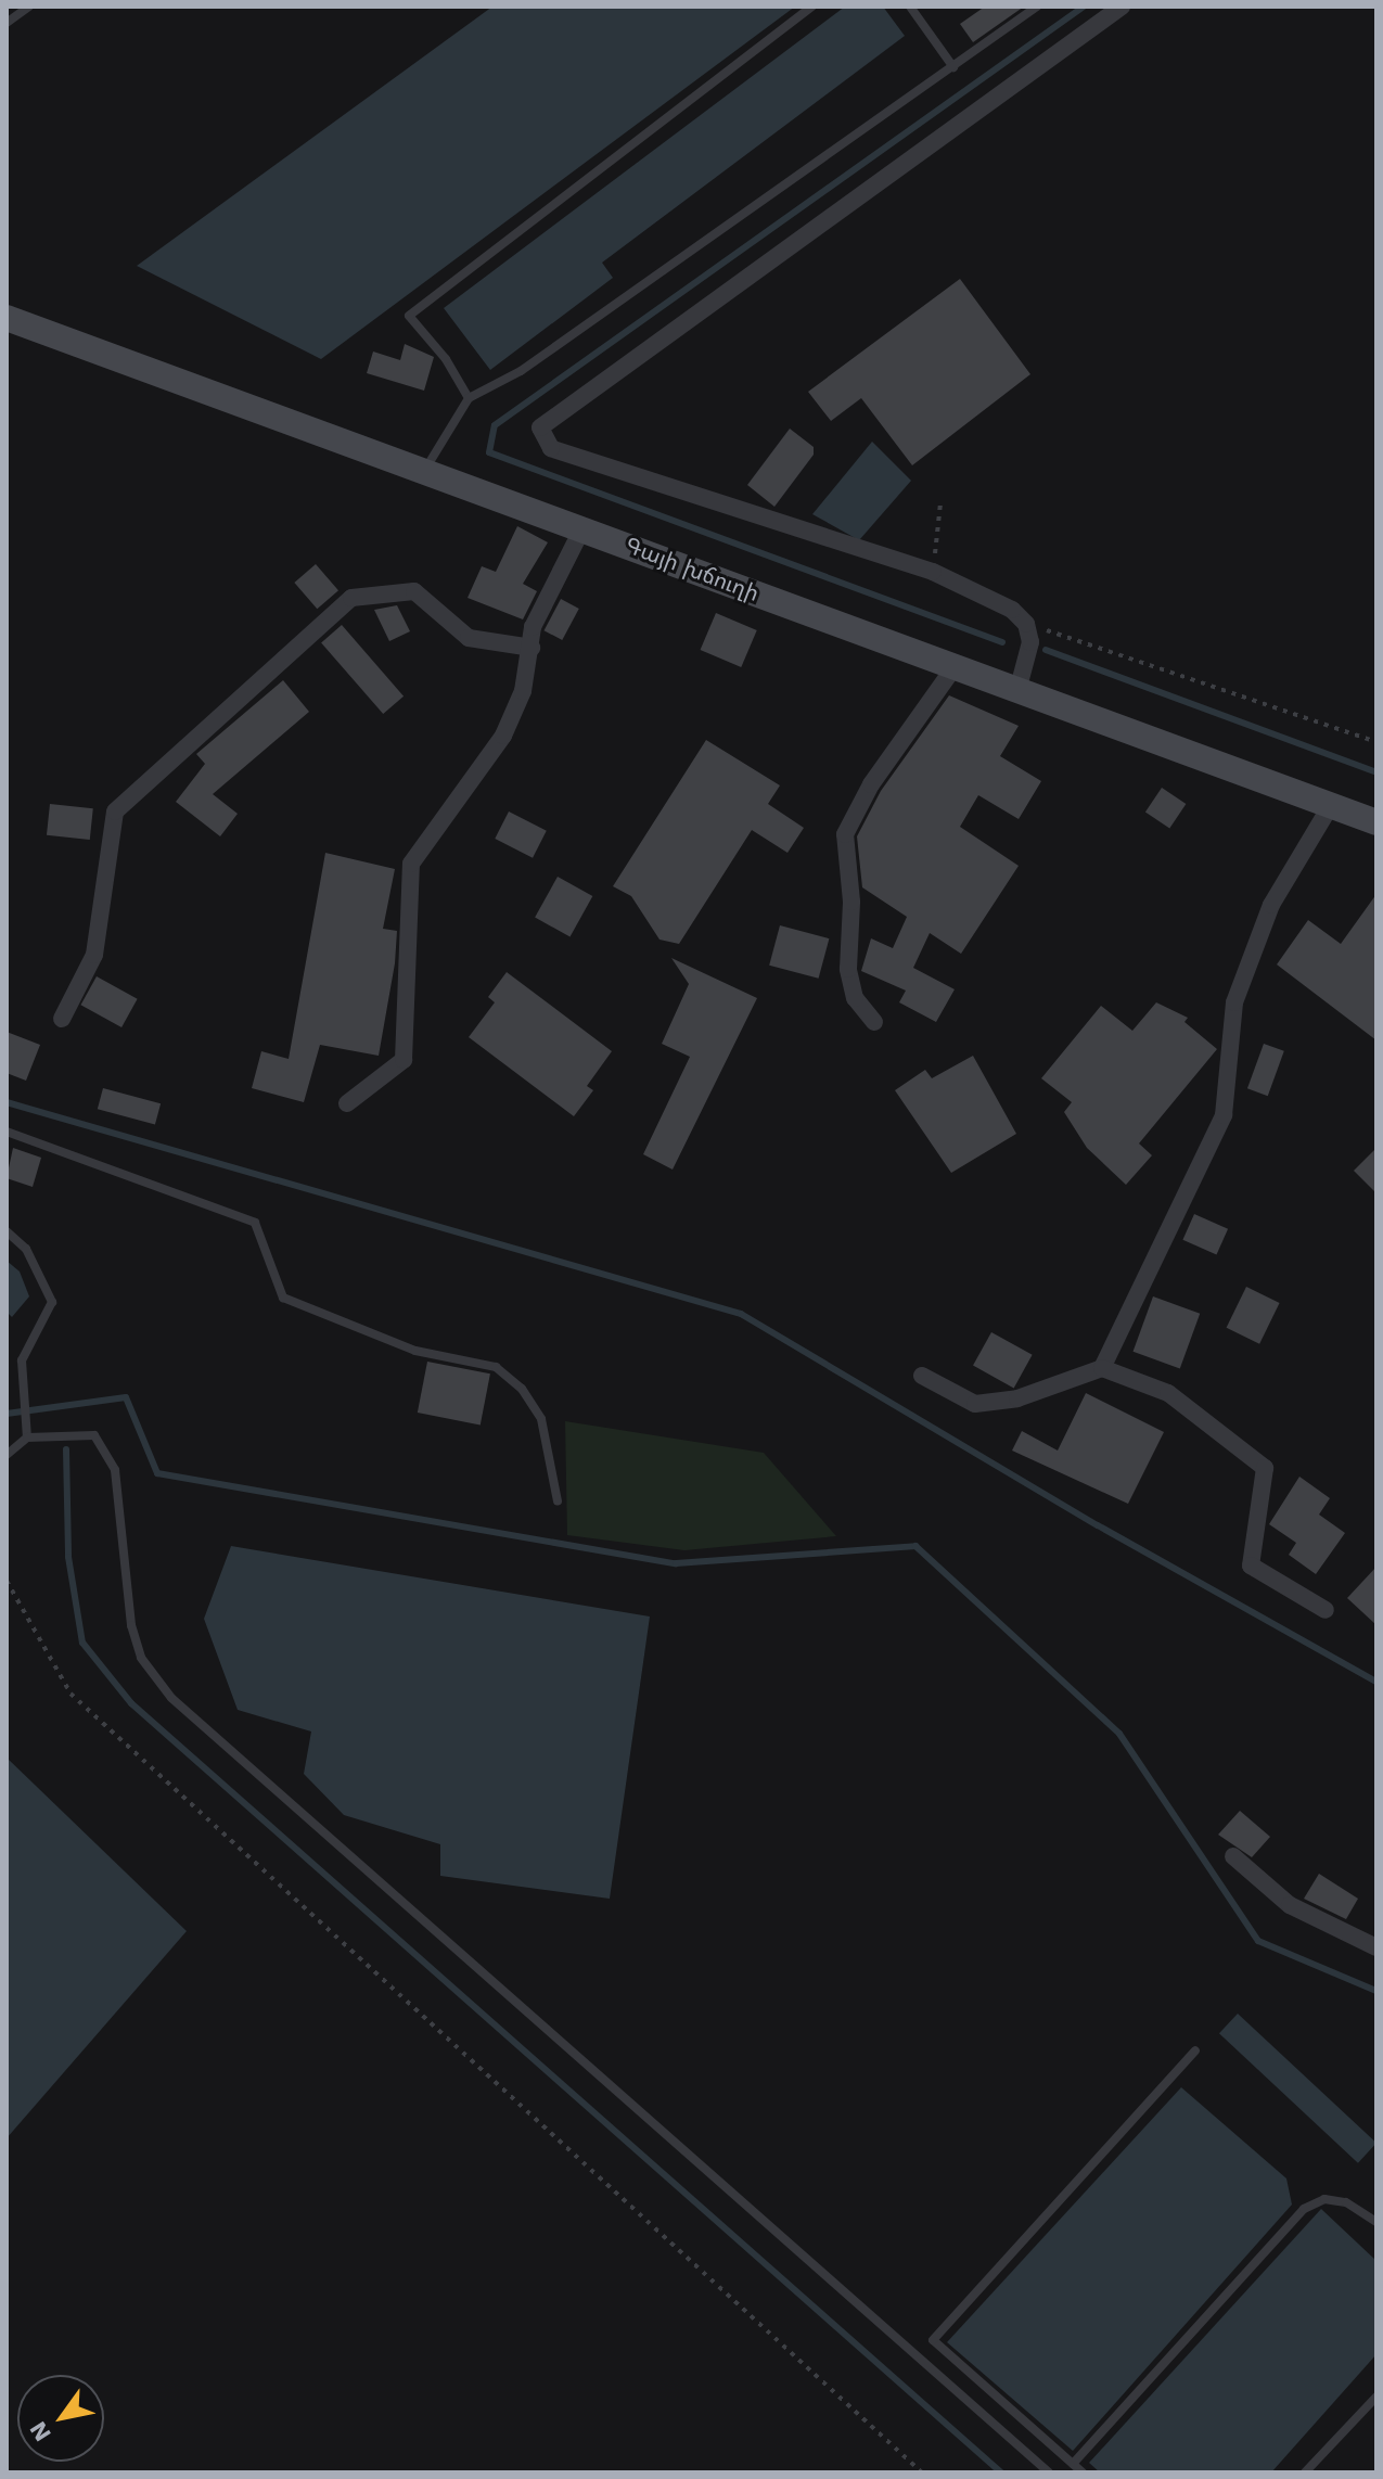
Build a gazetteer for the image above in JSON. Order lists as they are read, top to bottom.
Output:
{
  "streets": {
    "main road": ["Գայի խճուղի"]
  },
  "north": "bottom left"
}
